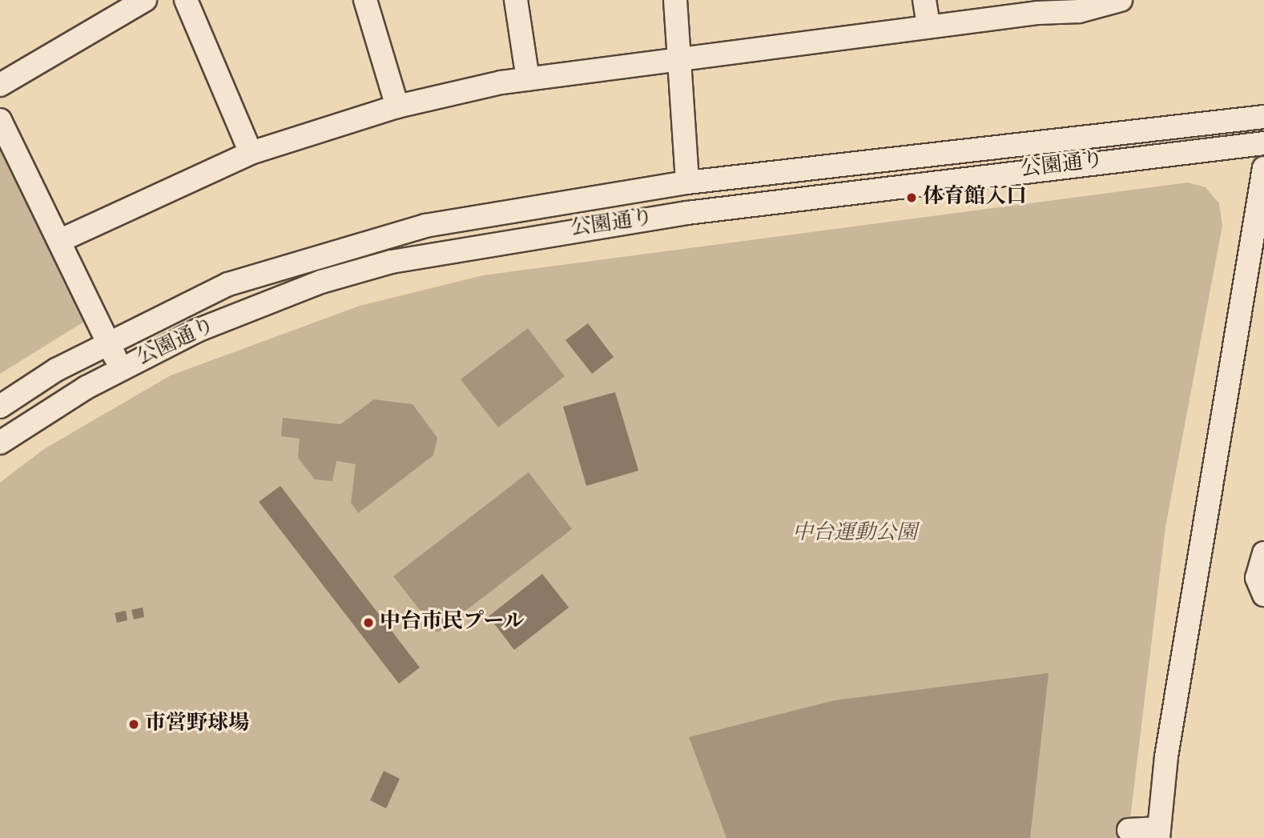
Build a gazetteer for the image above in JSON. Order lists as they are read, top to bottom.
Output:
{
  "streets": {
    "street": ["公園通り"]
  },
  "parks": ["中台運動公園"],
  "places": ["体育館入口", "中台市民プール", "市営野球場"]
}
